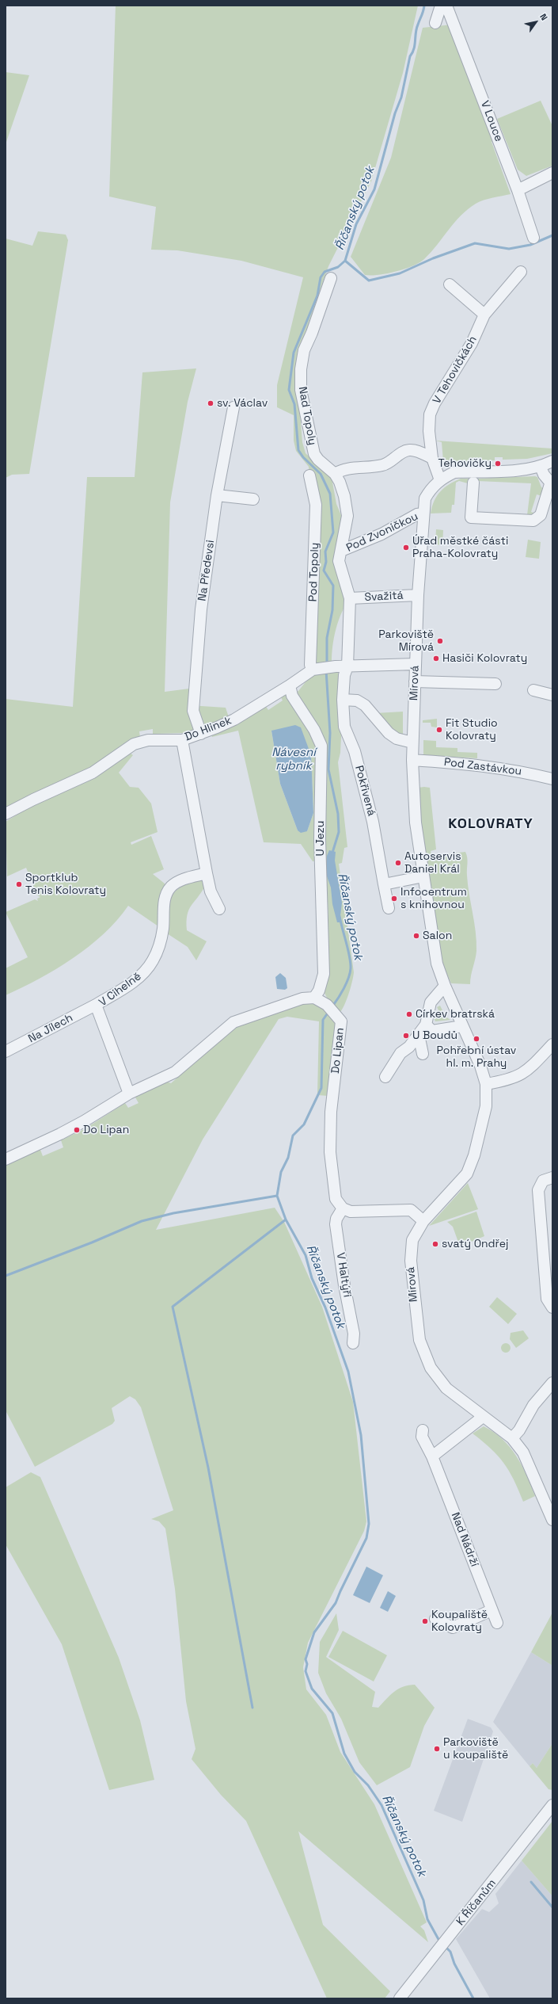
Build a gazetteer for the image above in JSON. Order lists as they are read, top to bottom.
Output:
{
  "streets": {
    "street": [
      "V Louce",
      "V Tehovičkách",
      "Nad Topoly",
      "Pod Zvoničkou",
      "Na Předevsi",
      "Pod Topoly",
      "Svažitá",
      "Mírová",
      "Do Hlinek",
      "Pod Zastávkou",
      "Pokřivená",
      "U Jezu",
      "V Cihelně",
      "Na Jílech",
      "Do Lipan",
      "V Haltýři",
      "Nad Nádrží",
      "K Říčanům"
    ]
  },
  "crossings": [
    ["V Tehovičkách", "Mírová"],
    ["Nad Topoly", "Pod Zvoničkou"],
    ["Nad Topoly", "Svažitá"],
    ["Nad Topoly", "Pokřivená"],
    ["Pod Zvoničkou", "Mírová"],
    ["Na Předevsi", "Do Hlinek"],
    ["Pod Topoly", "Do Hlinek"],
    ["Svažitá", "Mírová"],
    ["Mírová", "Pod Zastávkou"],
    ["Do Hlinek", "U Jezu"],
    ["U Jezu", "Do Lipan"],
    ["V Cihelně", "Na Jílech"],
    ["Do Lipan", "V Haltýři"]
  ],
  "districts": ["KOLOVRATY"],
  "water": ["Říčanský potok", "Návesní rybník"],
  "places": [
    "sv. Václav",
    "Tehovičky",
    "Úřad městké části Praha-Kolovraty",
    "Parkoviště Mírová",
    "Hasiči Kolovraty",
    "Fit Studio Kolovraty",
    "Autoservis Daniel Král",
    "Sportklub Tenis Kolovraty",
    "Infocentrum s knihovnou",
    "Salon",
    "Církev bratrská",
    "U Boudů",
    "Pohřební ústav hl. m. Prahy",
    "Do Lipan",
    "svatý Ondřej",
    "Koupaliště Kolovraty",
    "Parkoviště u koupaliště"
  ],
  "north": "top right"
}
